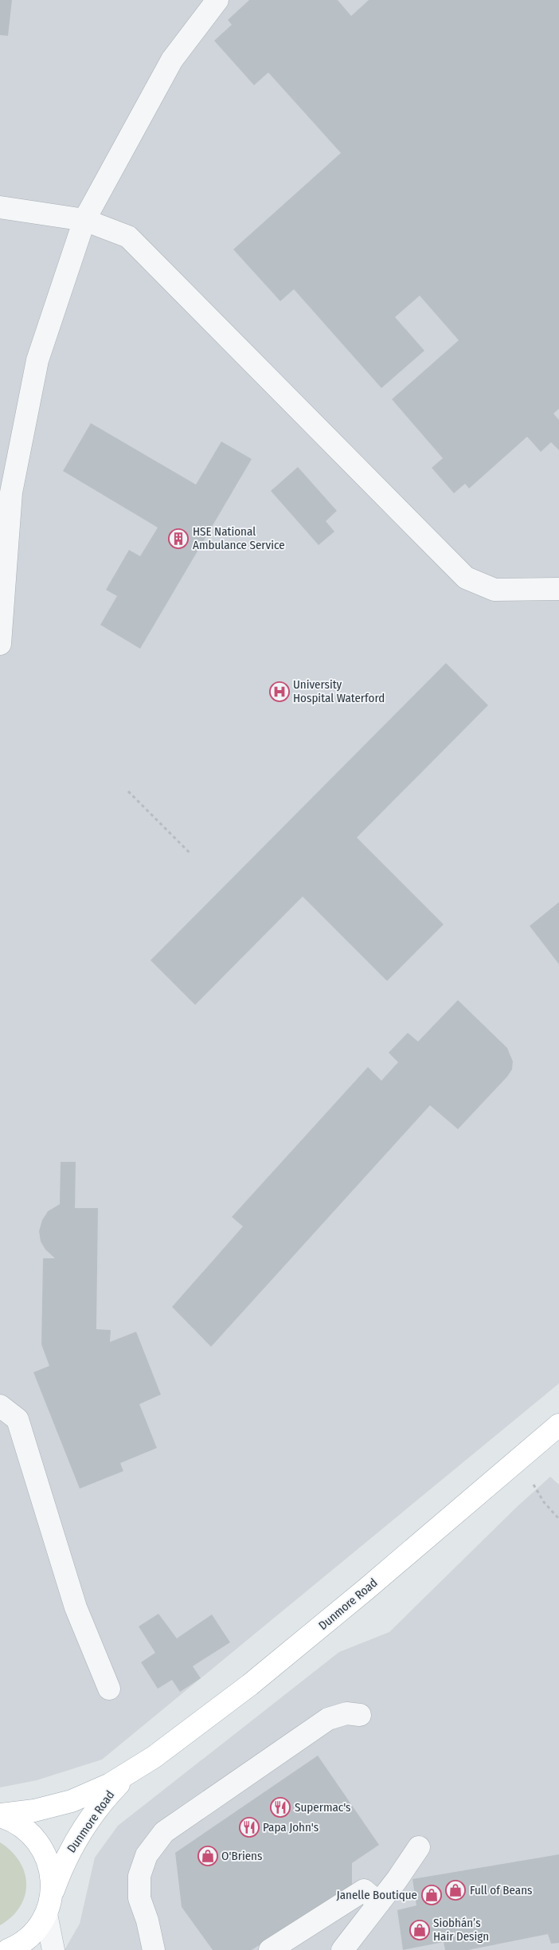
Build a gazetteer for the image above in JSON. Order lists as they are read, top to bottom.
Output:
{
  "streets": {
    "main road": ["Dunmore Road"]
  },
  "places": {
    "building": ["HSE National Ambulance Service"],
    "hospital": ["University Hospital Waterford"],
    "restaurant": ["Supermac's", "Papa John's"],
    "shop": [
      "O'Briens",
      "Full of Beans",
      "Janelle Boutique",
      "Siobhán’s Hair Design"
    ]
  }
}
